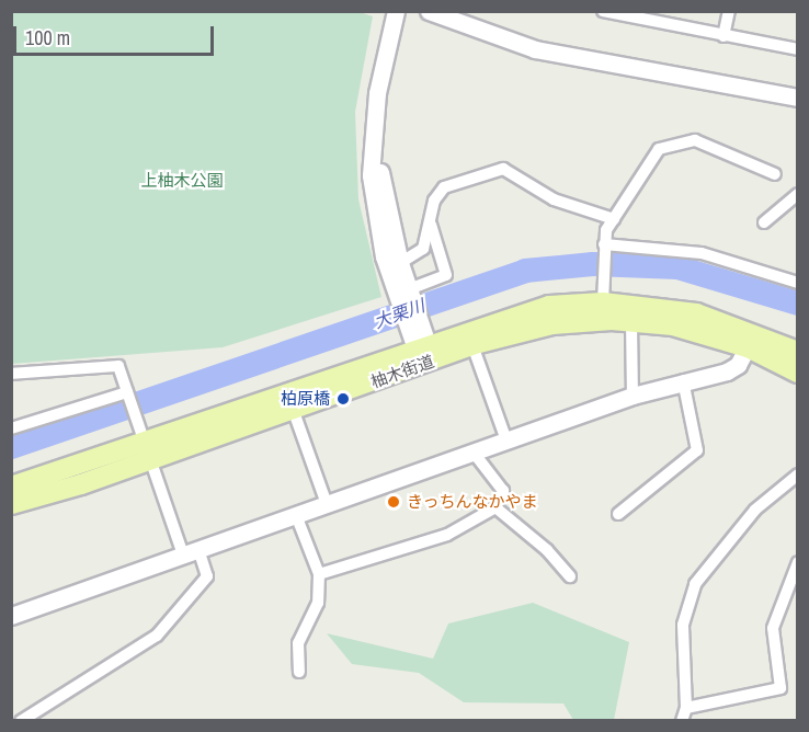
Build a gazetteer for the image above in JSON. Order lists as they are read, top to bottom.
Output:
{
  "streets": {
    "main road": ["柚木街道"]
  },
  "water": ["大栗川"],
  "parks": ["上柚木公園"],
  "places": ["柏原橋", "きっちんなかやま"],
  "scale_bar": "100 m"
}
